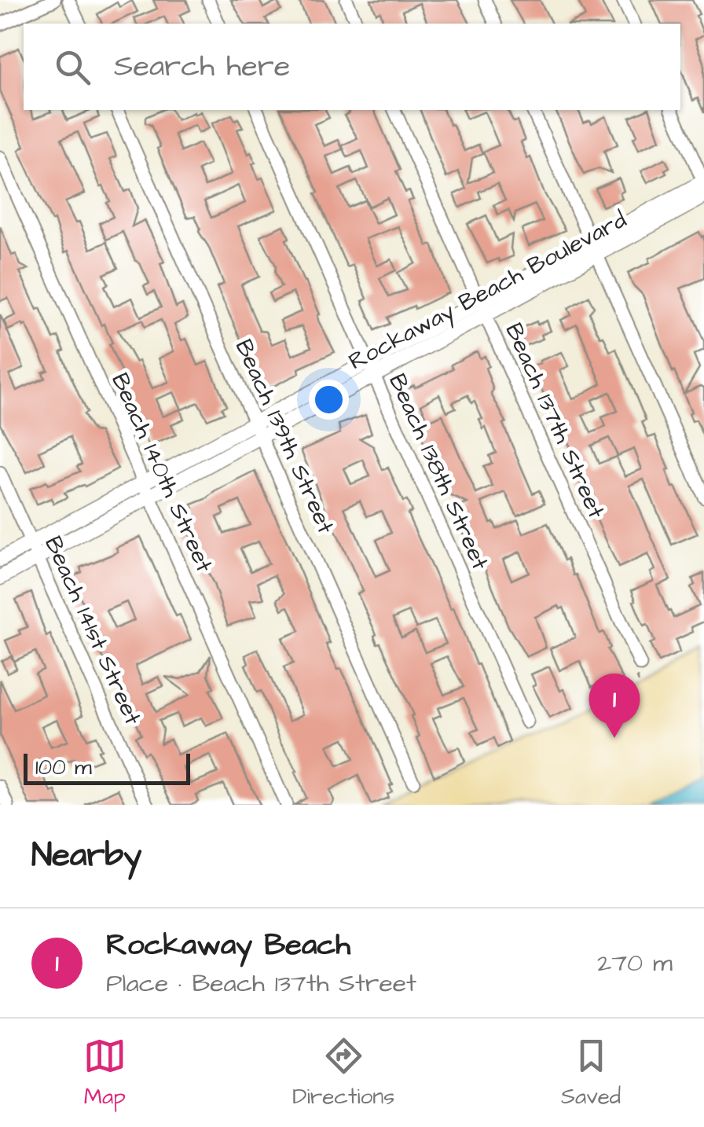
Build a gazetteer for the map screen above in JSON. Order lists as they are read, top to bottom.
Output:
{
  "streets": {
    "street": [
      "Rockaway Beach Boulevard",
      "Beach 137th Street",
      "Beach 139th Street",
      "Beach 138th Street",
      "Beach 140th Street",
      "Beach 141st Street"
    ]
  },
  "crossings": [
    ["Rockaway Beach Boulevard", "Beach 137th Street"],
    ["Rockaway Beach Boulevard", "Beach 139th Street"],
    ["Rockaway Beach Boulevard", "Beach 138th Street"],
    ["Rockaway Beach Boulevard", "Beach 140th Street"],
    ["Rockaway Beach Boulevard", "Beach 141st Street"]
  ],
  "scale_bar": "100 m",
  "page": {
    "search": "Search here",
    "pins": "1",
    "scale": "100 m",
    "heading": "Nearby",
    "list": [
      {
        "mark": "1",
        "name": "Rockaway Beach",
        "note": "Place · Beach 137th Street",
        "value": "270 m"
      }
    ],
    "nav": ["Map", "Directions", "Saved"]
  }
}
